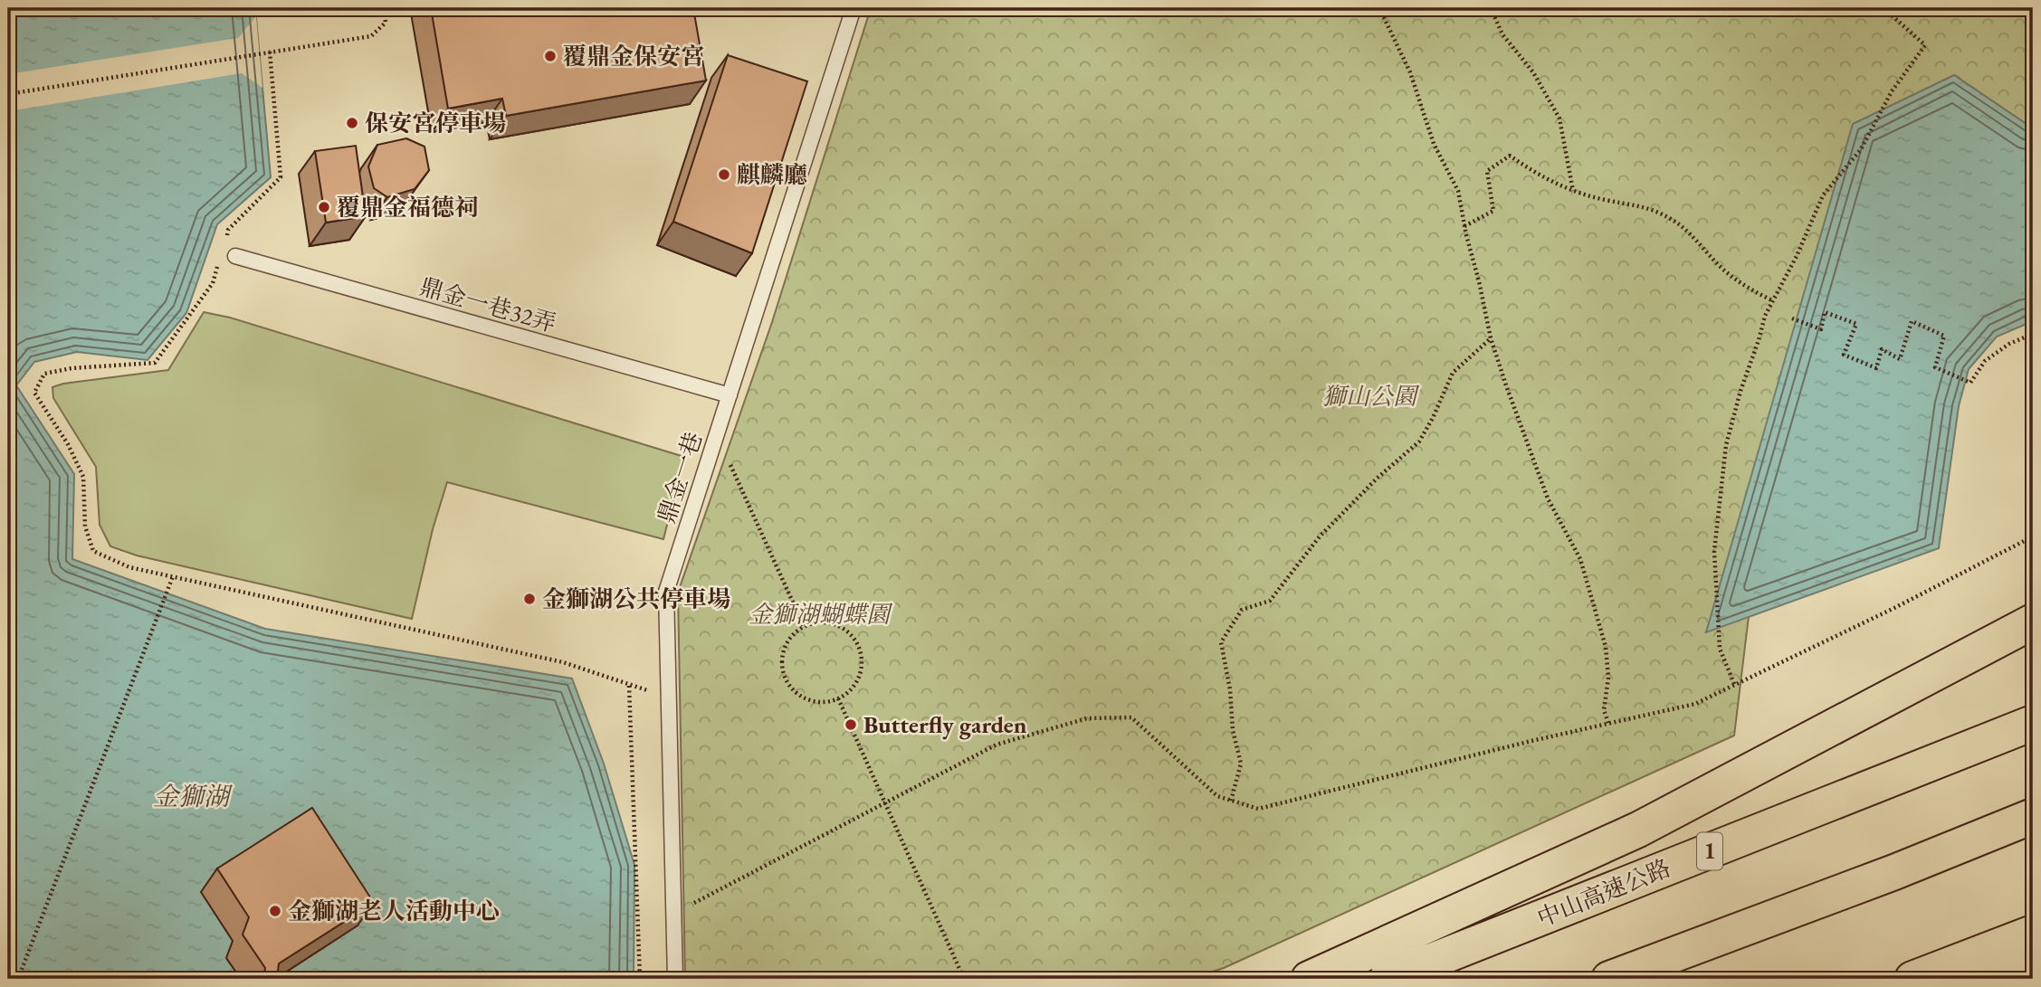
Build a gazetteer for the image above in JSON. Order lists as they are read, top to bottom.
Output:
{
  "streets": {
    "highway": ["1", "中山高速公路"],
    "lane": ["鼎金一巷32弄", "鼎金一巷"]
  },
  "crossings": [
    ["鼎金一巷32弄", "鼎金一巷"]
  ],
  "water": ["金獅湖"],
  "parks": ["獅山公園", "金獅湖蝴蝶園"],
  "places": [
    "覆鼎金保安宮",
    "保安宮停車場",
    "麒麟廳",
    "覆鼎金福德祠",
    "金獅湖公共停車場",
    "Butterfly garden",
    "金獅湖老人活動中心"
  ]
}
